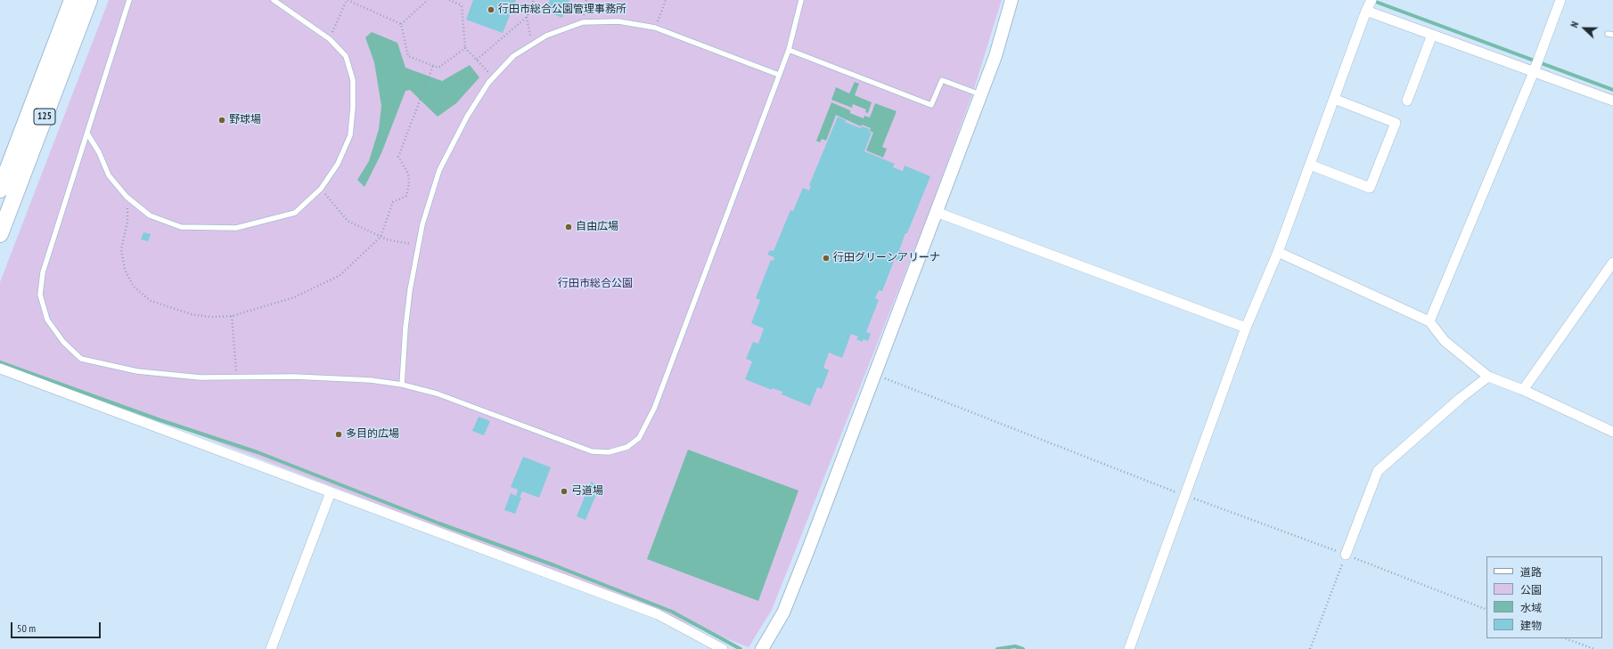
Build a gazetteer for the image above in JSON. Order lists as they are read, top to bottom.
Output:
{
  "streets": {
    "highway": ["125"]
  },
  "parks": ["行田市総合公園"],
  "places": [
    "行田市総合公園管理事務所",
    "野球場",
    "自由広場",
    "行田グリーンアリーナ",
    "多目的広場",
    "弓道場"
  ],
  "legend": [
    "道路",
    "公園",
    "水域",
    "建物"
  ],
  "scale_bar": "50 m",
  "north": "left"
}
